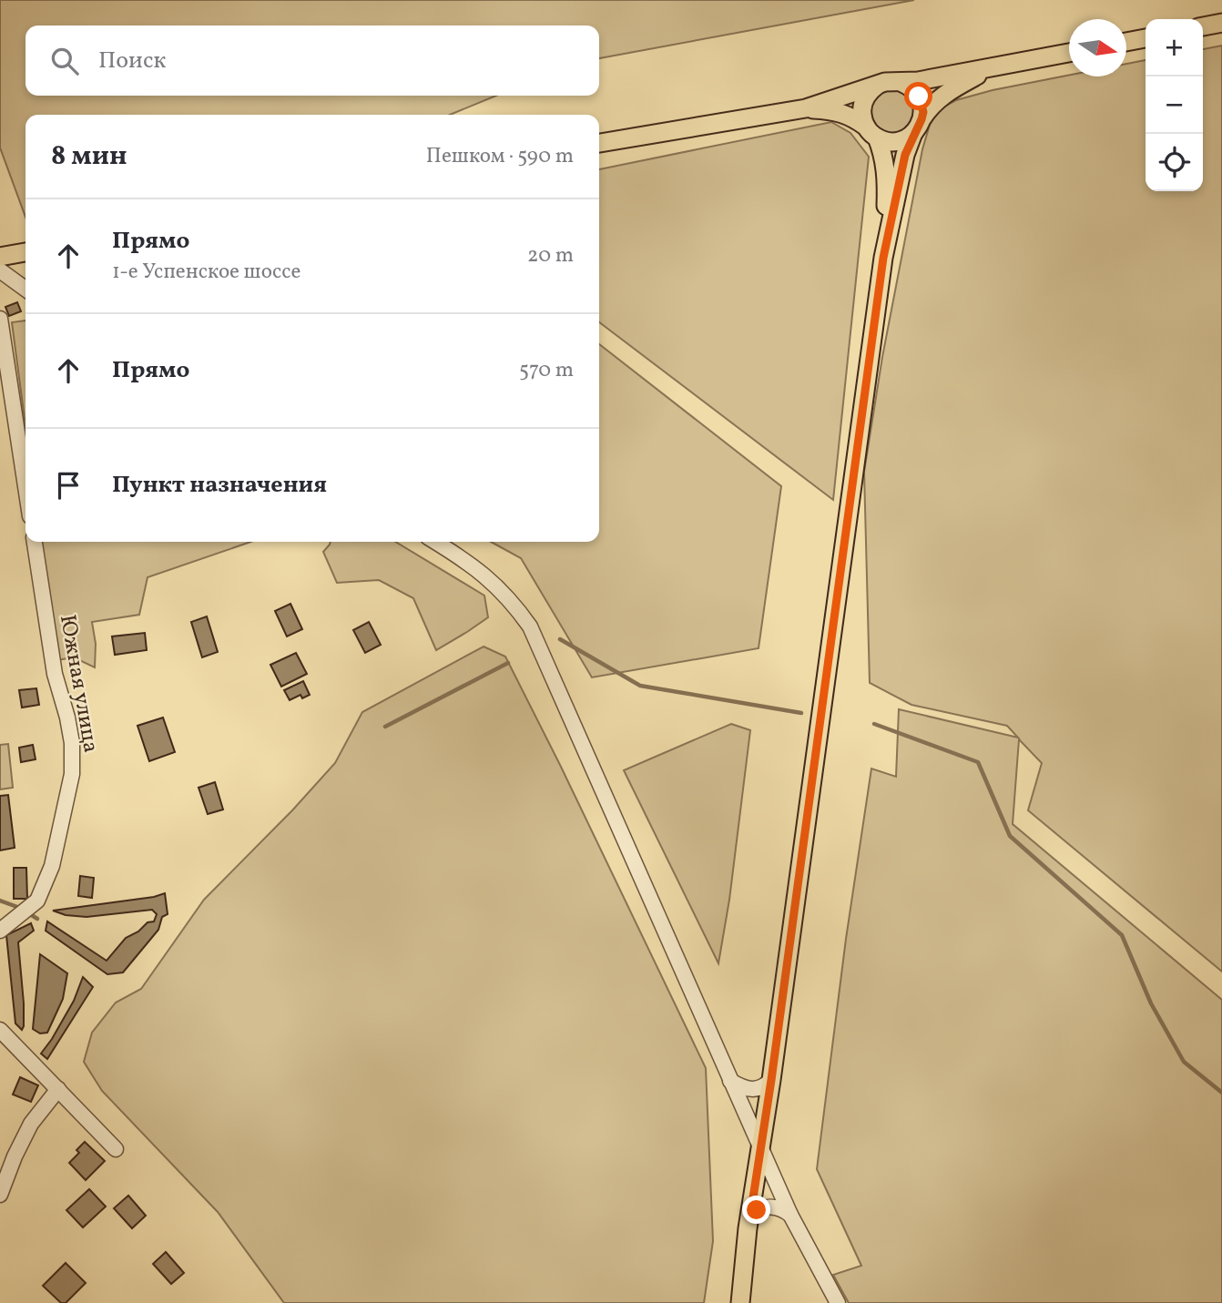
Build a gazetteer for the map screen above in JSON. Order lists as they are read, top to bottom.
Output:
{
  "streets": {
    "street": ["Южная улица"]
  },
  "north": "right",
  "page": {
    "map_buttons": ["+", "−"],
    "search": "Поиск",
    "heading": ["8 мин", "Пешком · 590 m"],
    "list": [
      ["Прямо", "1-е Успенское шоссе", "20 m"],
      ["Прямо", "570 m"],
      "Пункт назначения"
    ]
  }
}
